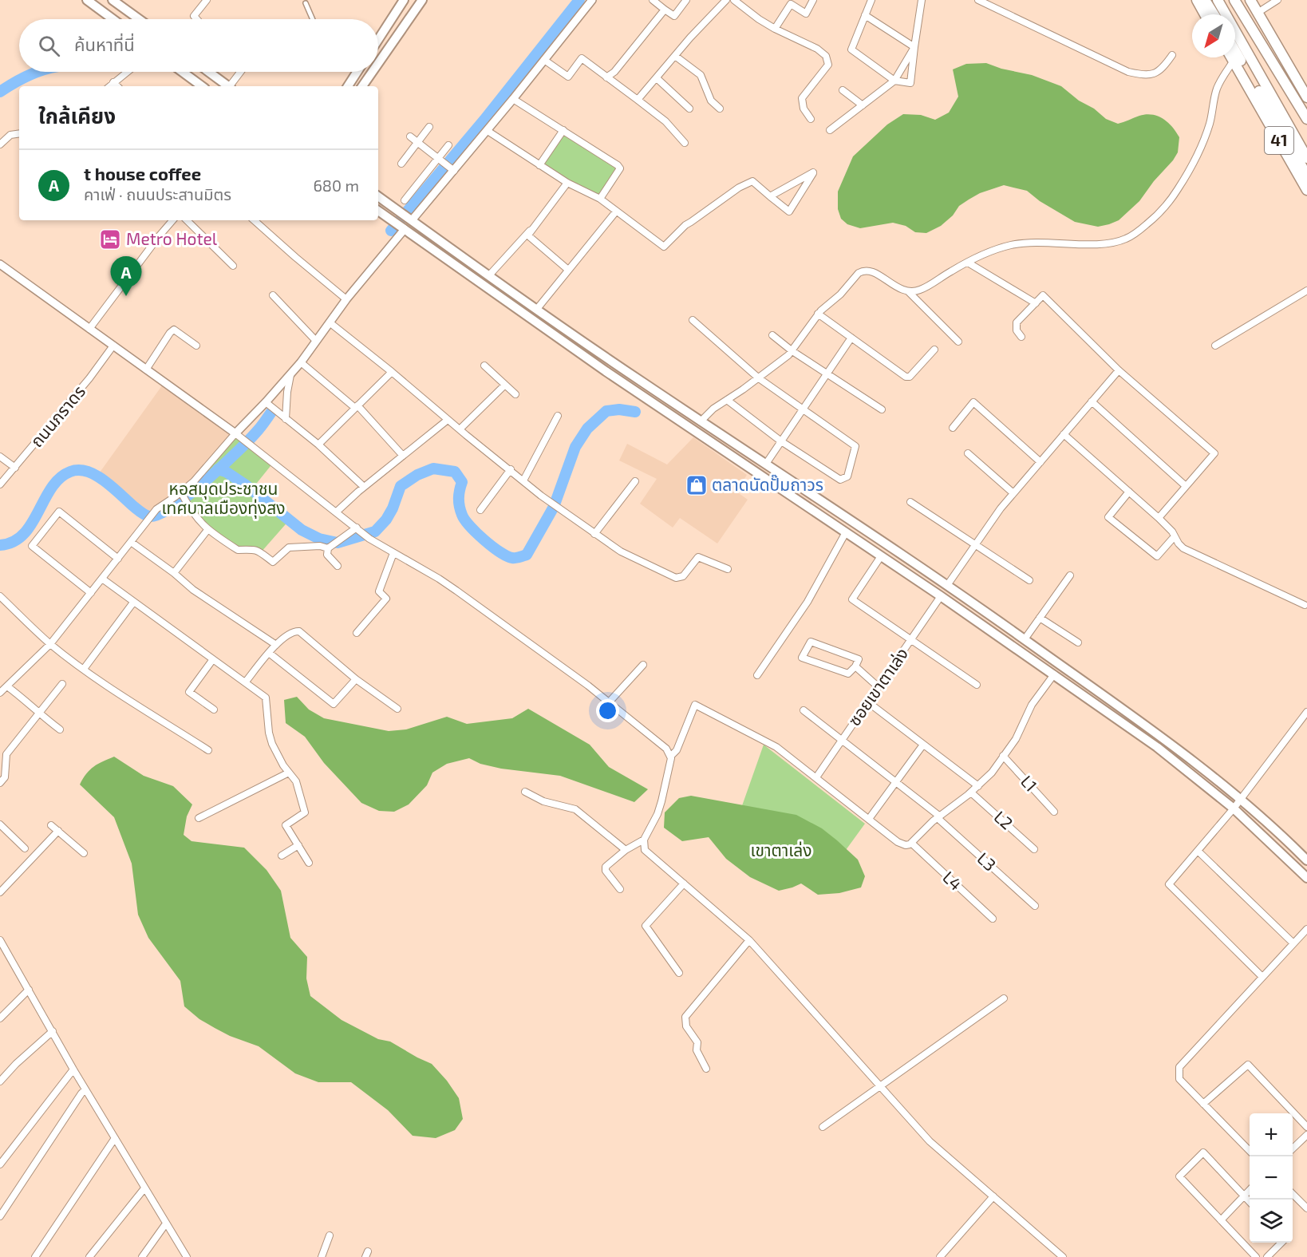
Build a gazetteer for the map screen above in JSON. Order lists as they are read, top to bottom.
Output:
{
  "streets": {
    "highway": ["41"],
    "street": [
      "ถนนภราดร",
      "ซอยเขาตาเล่ง",
      "L1",
      "L2",
      "L3",
      "L4"
    ]
  },
  "crossings": [
    ["ซอยเขาตาเล่ง", "L3"]
  ],
  "parks": ["หอสมุดประชาชน เทศบาลเมืองทุ่งสง", "เขาตาเล่ง"],
  "places": {
    "hotel": ["Metro Hotel"],
    "shop": ["ตลาดนัดปั๊มถาวร"]
  },
  "north": "bottom left",
  "page": {
    "search": "ค้นหาที่นี่",
    "heading": "ใกล้เคียง",
    "list": [
      {
        "mark": "A",
        "name": "t house coffee",
        "note": "คาเฟ่ · ถนนประสานมิตร",
        "value": "680 m"
      }
    ],
    "pins": "A",
    "map_buttons": ["+", "−"]
  }
}
